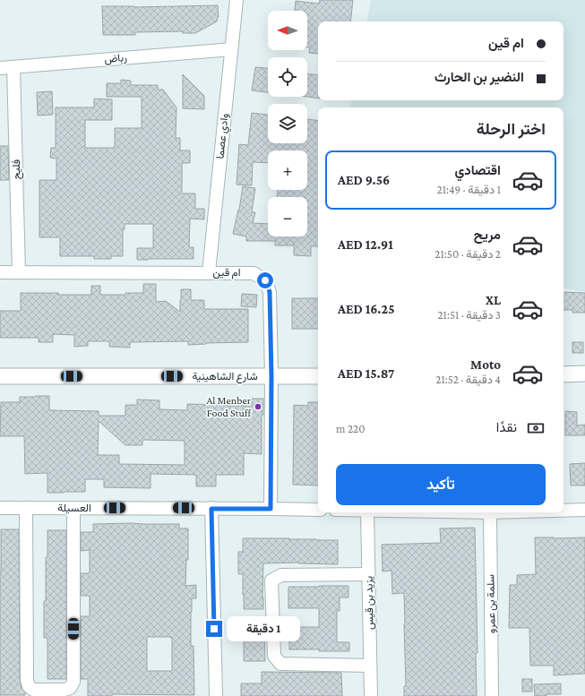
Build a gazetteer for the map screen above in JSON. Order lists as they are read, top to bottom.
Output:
{
  "streets": {
    "street": [
      "رباض",
      "وادي عصما",
      "فليح",
      "ام قين",
      "شارع الشاهينية",
      "العسيلة",
      "يزيد بن قيس",
      "سلمة بن عمرو"
    ]
  },
  "crossings": [
    ["رباض", "وادي عصما"],
    ["رباض", "فليح"],
    ["وادي عصما", "ام قين"],
    ["فليح", "ام قين"],
    ["ام قين", "شارع الشاهينية"],
    ["ام قين", "العسيلة"]
  ],
  "places": ["Al Menber Food Stuff"],
  "north": "left",
  "page": {
    "map_buttons": ["+", "−"],
    "banner": ["ام قين", "النضير بن الحارث"],
    "heading": "اختر الرحلة",
    "list": [
      {
        "name": "اقتصادي",
        "note": "1 دقيقة · 21:49",
        "value": "AED 9.56"
      },
      {
        "name": "مريح",
        "note": "2 دقيقة · 21:50",
        "value": "AED 12.91"
      },
      {
        "name": "XL",
        "note": "3 دقيقة · 21:51",
        "value": "AED 16.25"
      },
      {
        "name": "Moto",
        "note": "4 دقيقة · 21:52",
        "value": "AED 15.87"
      }
    ],
    "pay": ["نقدًا", "220 m"],
    "buttons": "تأكيد",
    "bubble": "1 دقيقة"
  }
}
